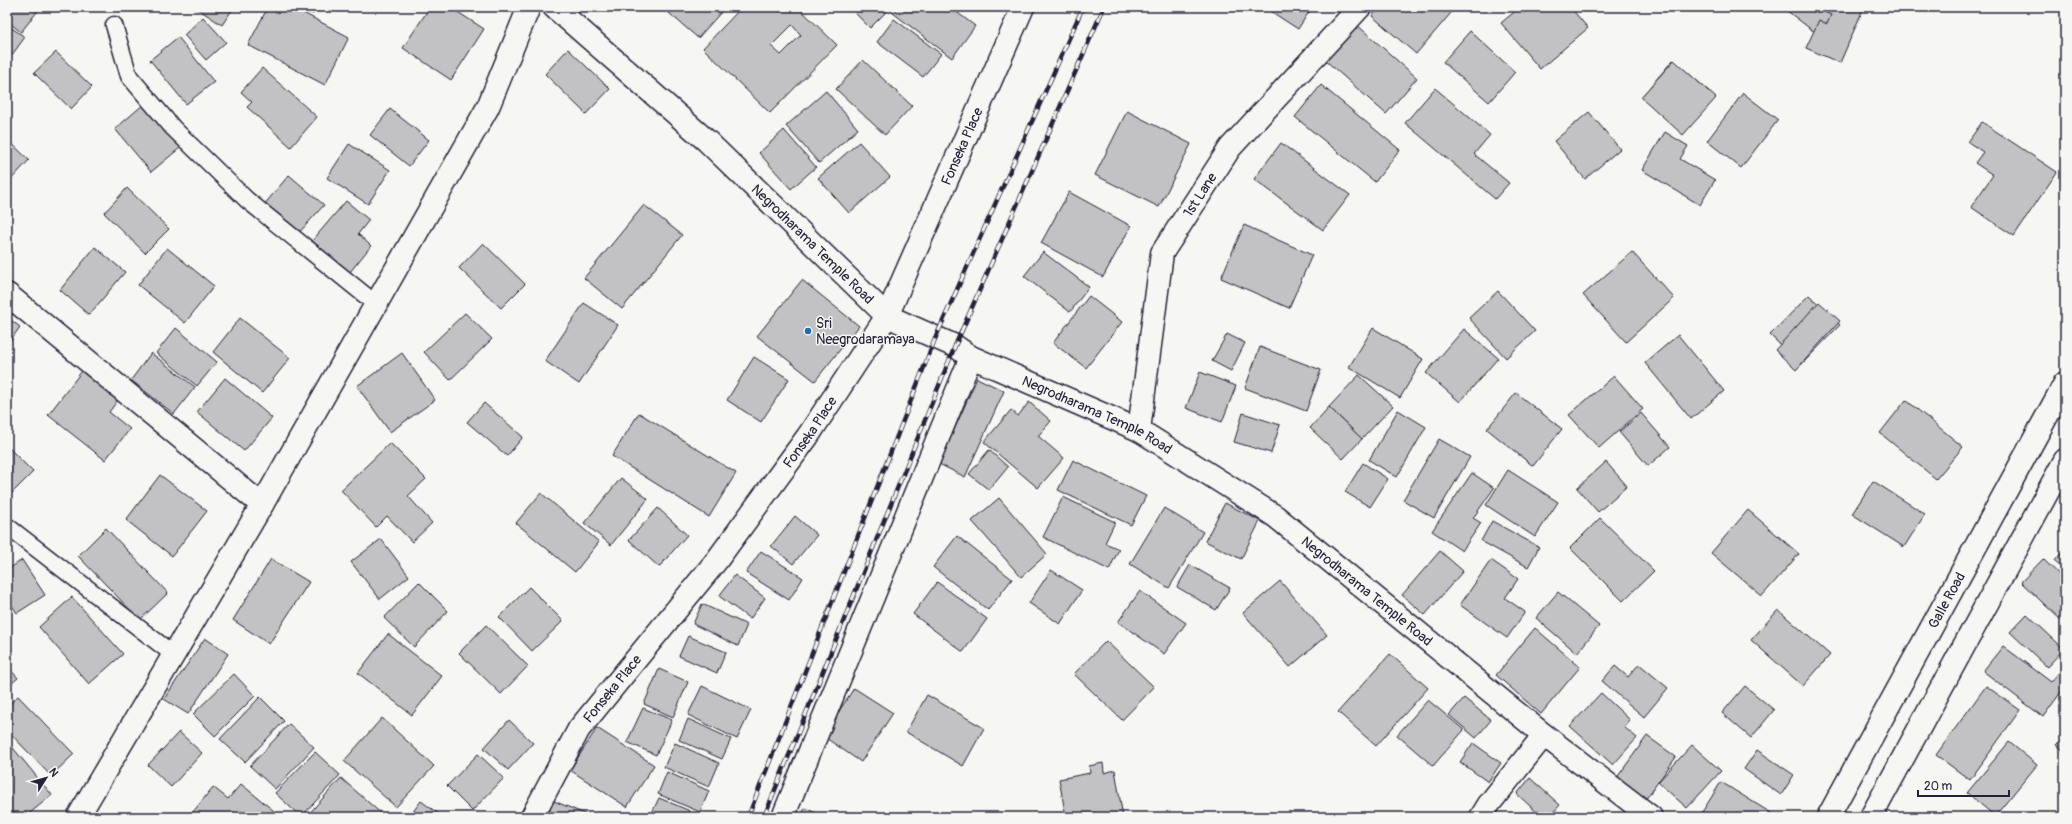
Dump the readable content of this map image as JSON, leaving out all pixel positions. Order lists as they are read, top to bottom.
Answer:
{
  "streets": {
    "main road": [
      "Fonseka Place",
      "1st Lane",
      "Negrodharama Temple Road",
      "Galle Road"
    ]
  },
  "crossings": [
    ["Fonseka Place", "Negrodharama Temple Road"],
    ["1st Lane", "Negrodharama Temple Road"]
  ],
  "places": ["Sri Neegrodaramaya"],
  "scale_bar": "20 m",
  "north": "top right"
}
